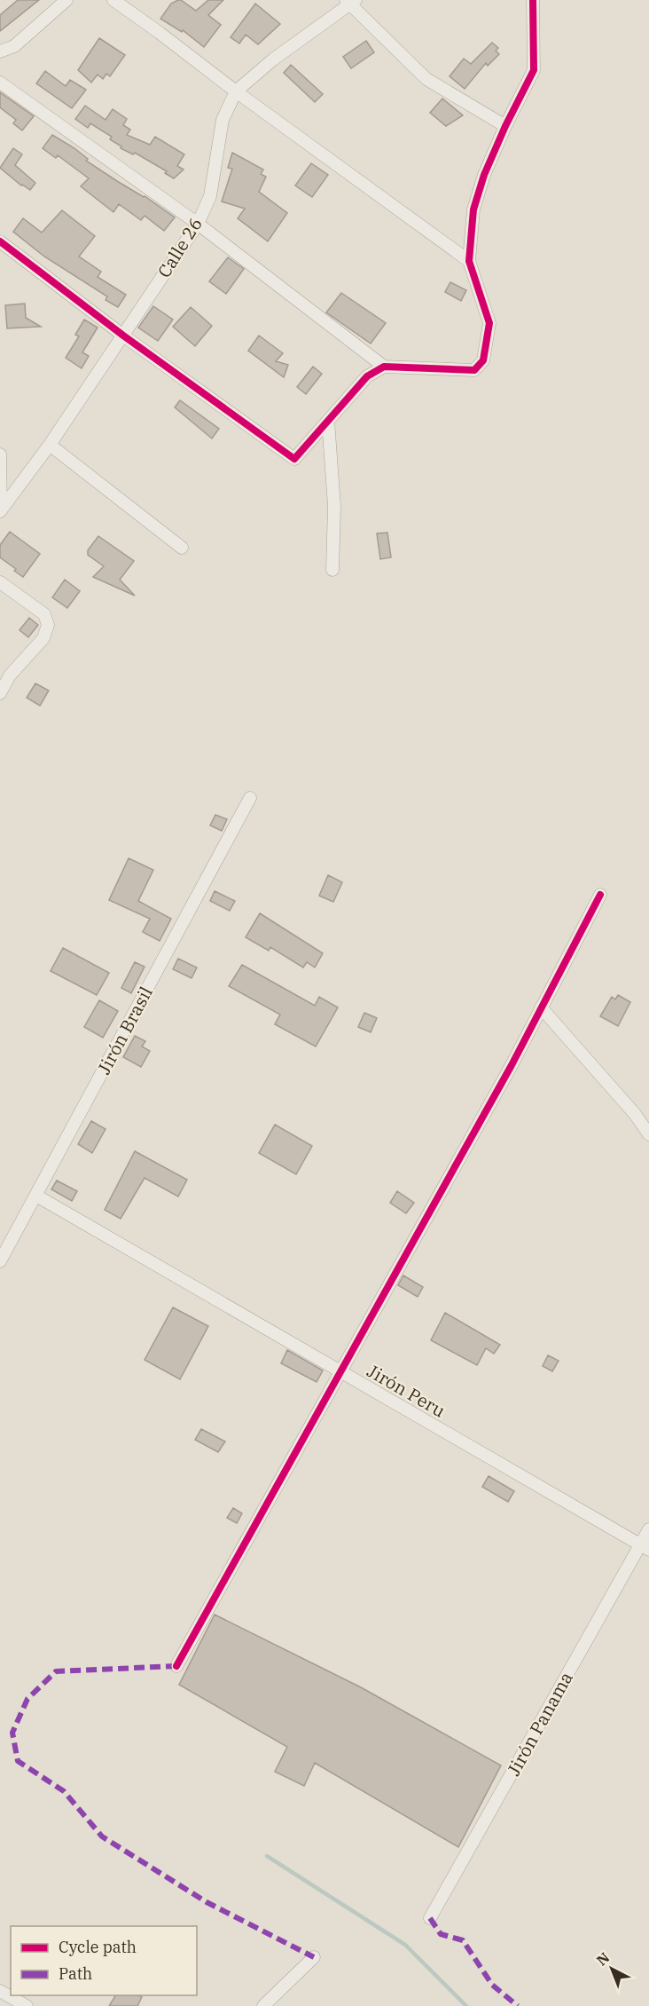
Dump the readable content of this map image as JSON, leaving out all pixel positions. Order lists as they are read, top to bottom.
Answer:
{
  "streets": {
    "street": [
      "Calle 26",
      "Jirón Brasil",
      "Jirón Peru",
      "Jirón Panama"
    ]
  },
  "crossings": [
    ["Jirón Brasil", "Jirón Peru"],
    ["Jirón Peru", "Jirón Panama"]
  ],
  "legend": ["Cycle path", "Path"],
  "north": "top left"
}
